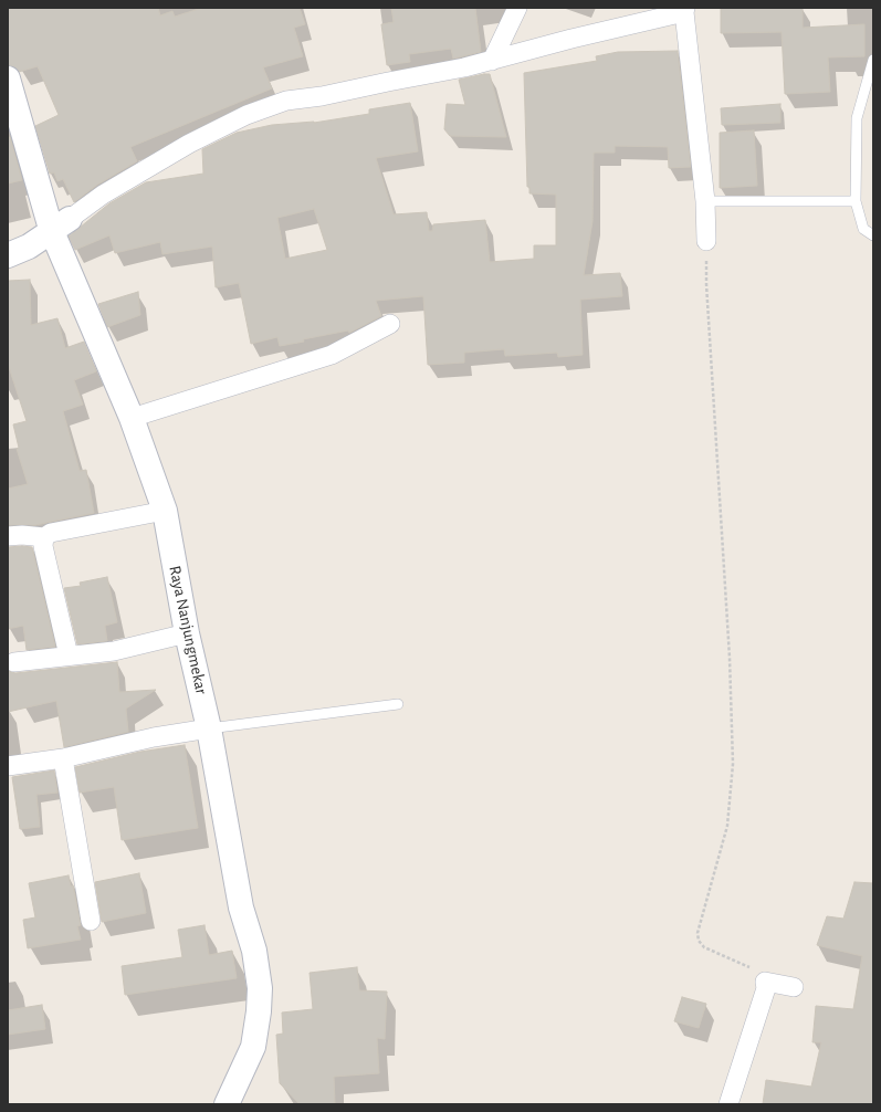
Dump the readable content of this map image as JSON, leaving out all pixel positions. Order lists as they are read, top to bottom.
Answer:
{
  "streets": {
    "main road": ["Raya Nanjungmekar"]
  }
}
